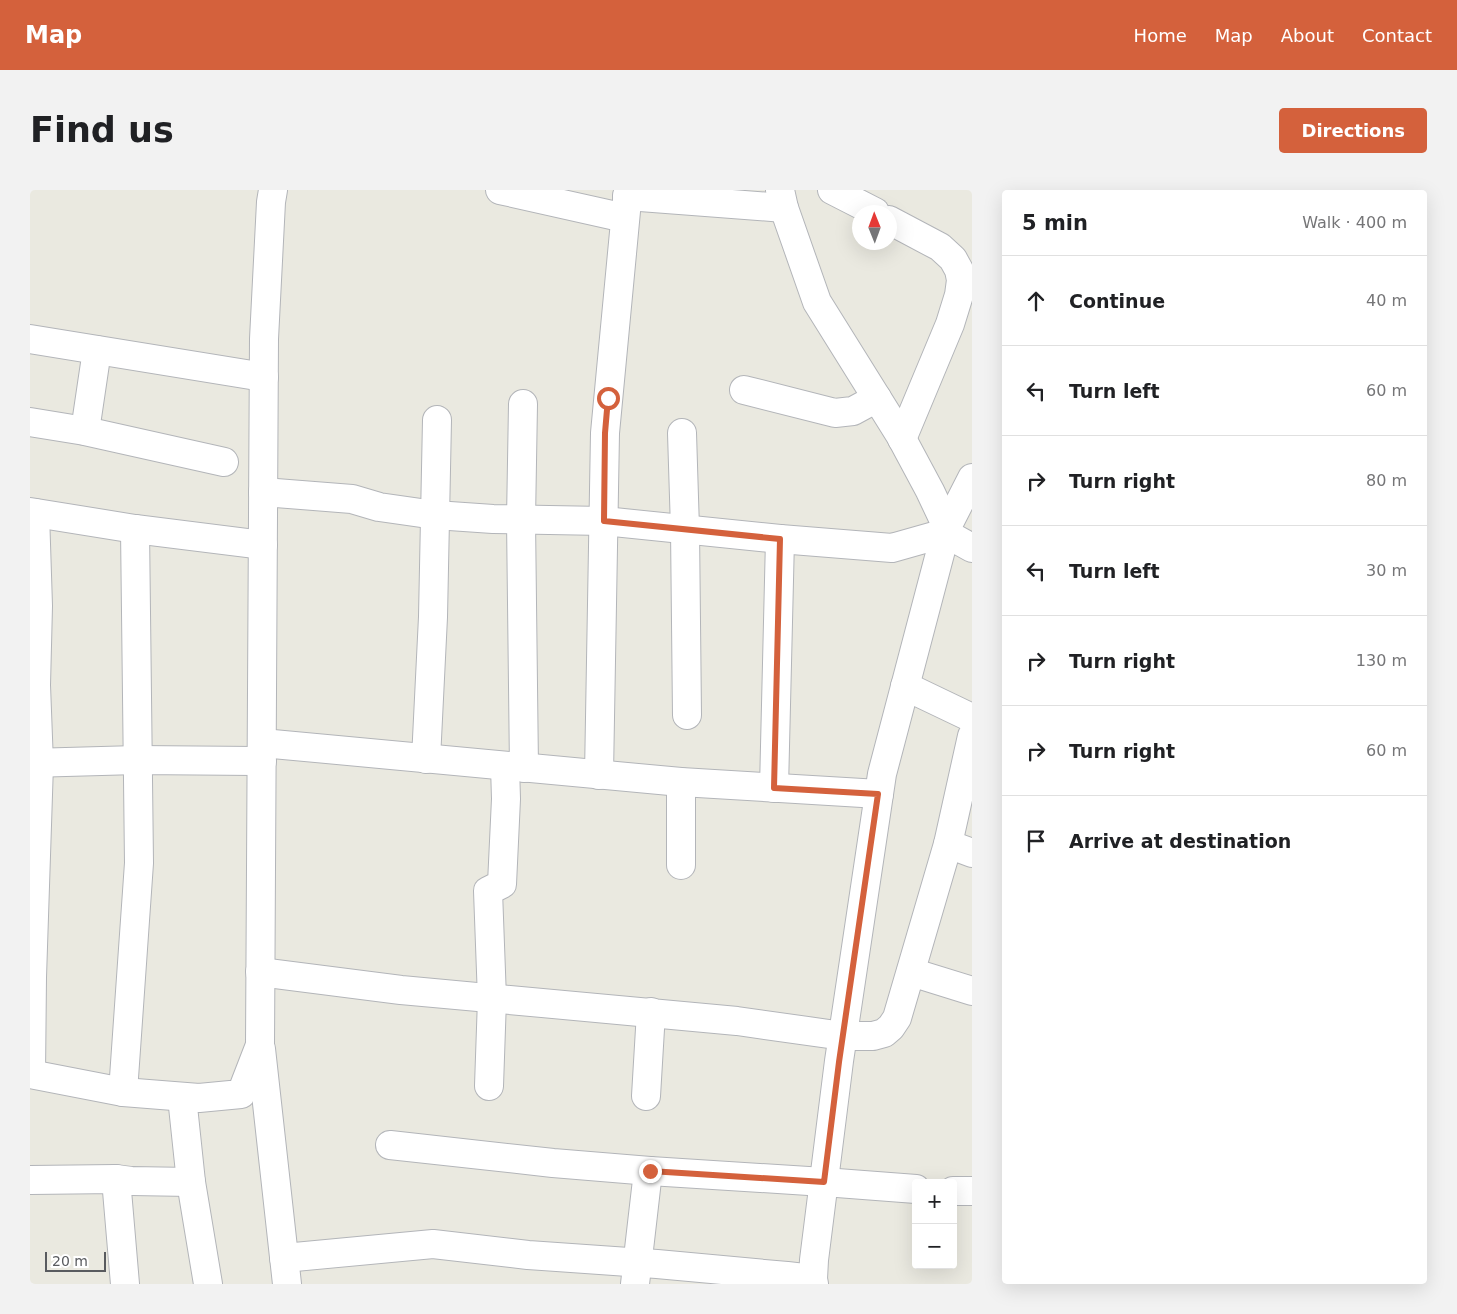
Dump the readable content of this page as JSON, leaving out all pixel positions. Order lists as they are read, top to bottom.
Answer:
{
  "scale_bar": "20 m",
  "north": "top",
  "page": {
    "header": "Map",
    "nav": [
      "Home",
      "Map",
      "About",
      "Contact"
    ],
    "buttons": "Directions",
    "title": "Find us",
    "heading": ["5 min", "Walk · 400 m"],
    "list": [
      ["Continue", "40 m"],
      ["Turn left", "60 m"],
      ["Turn right", "80 m"],
      ["Turn left", "30 m"],
      ["Turn right", "130 m"],
      ["Turn right", "60 m"],
      "Arrive at destination"
    ],
    "map_buttons": ["+", "−"],
    "scale": "20 m"
  }
}
